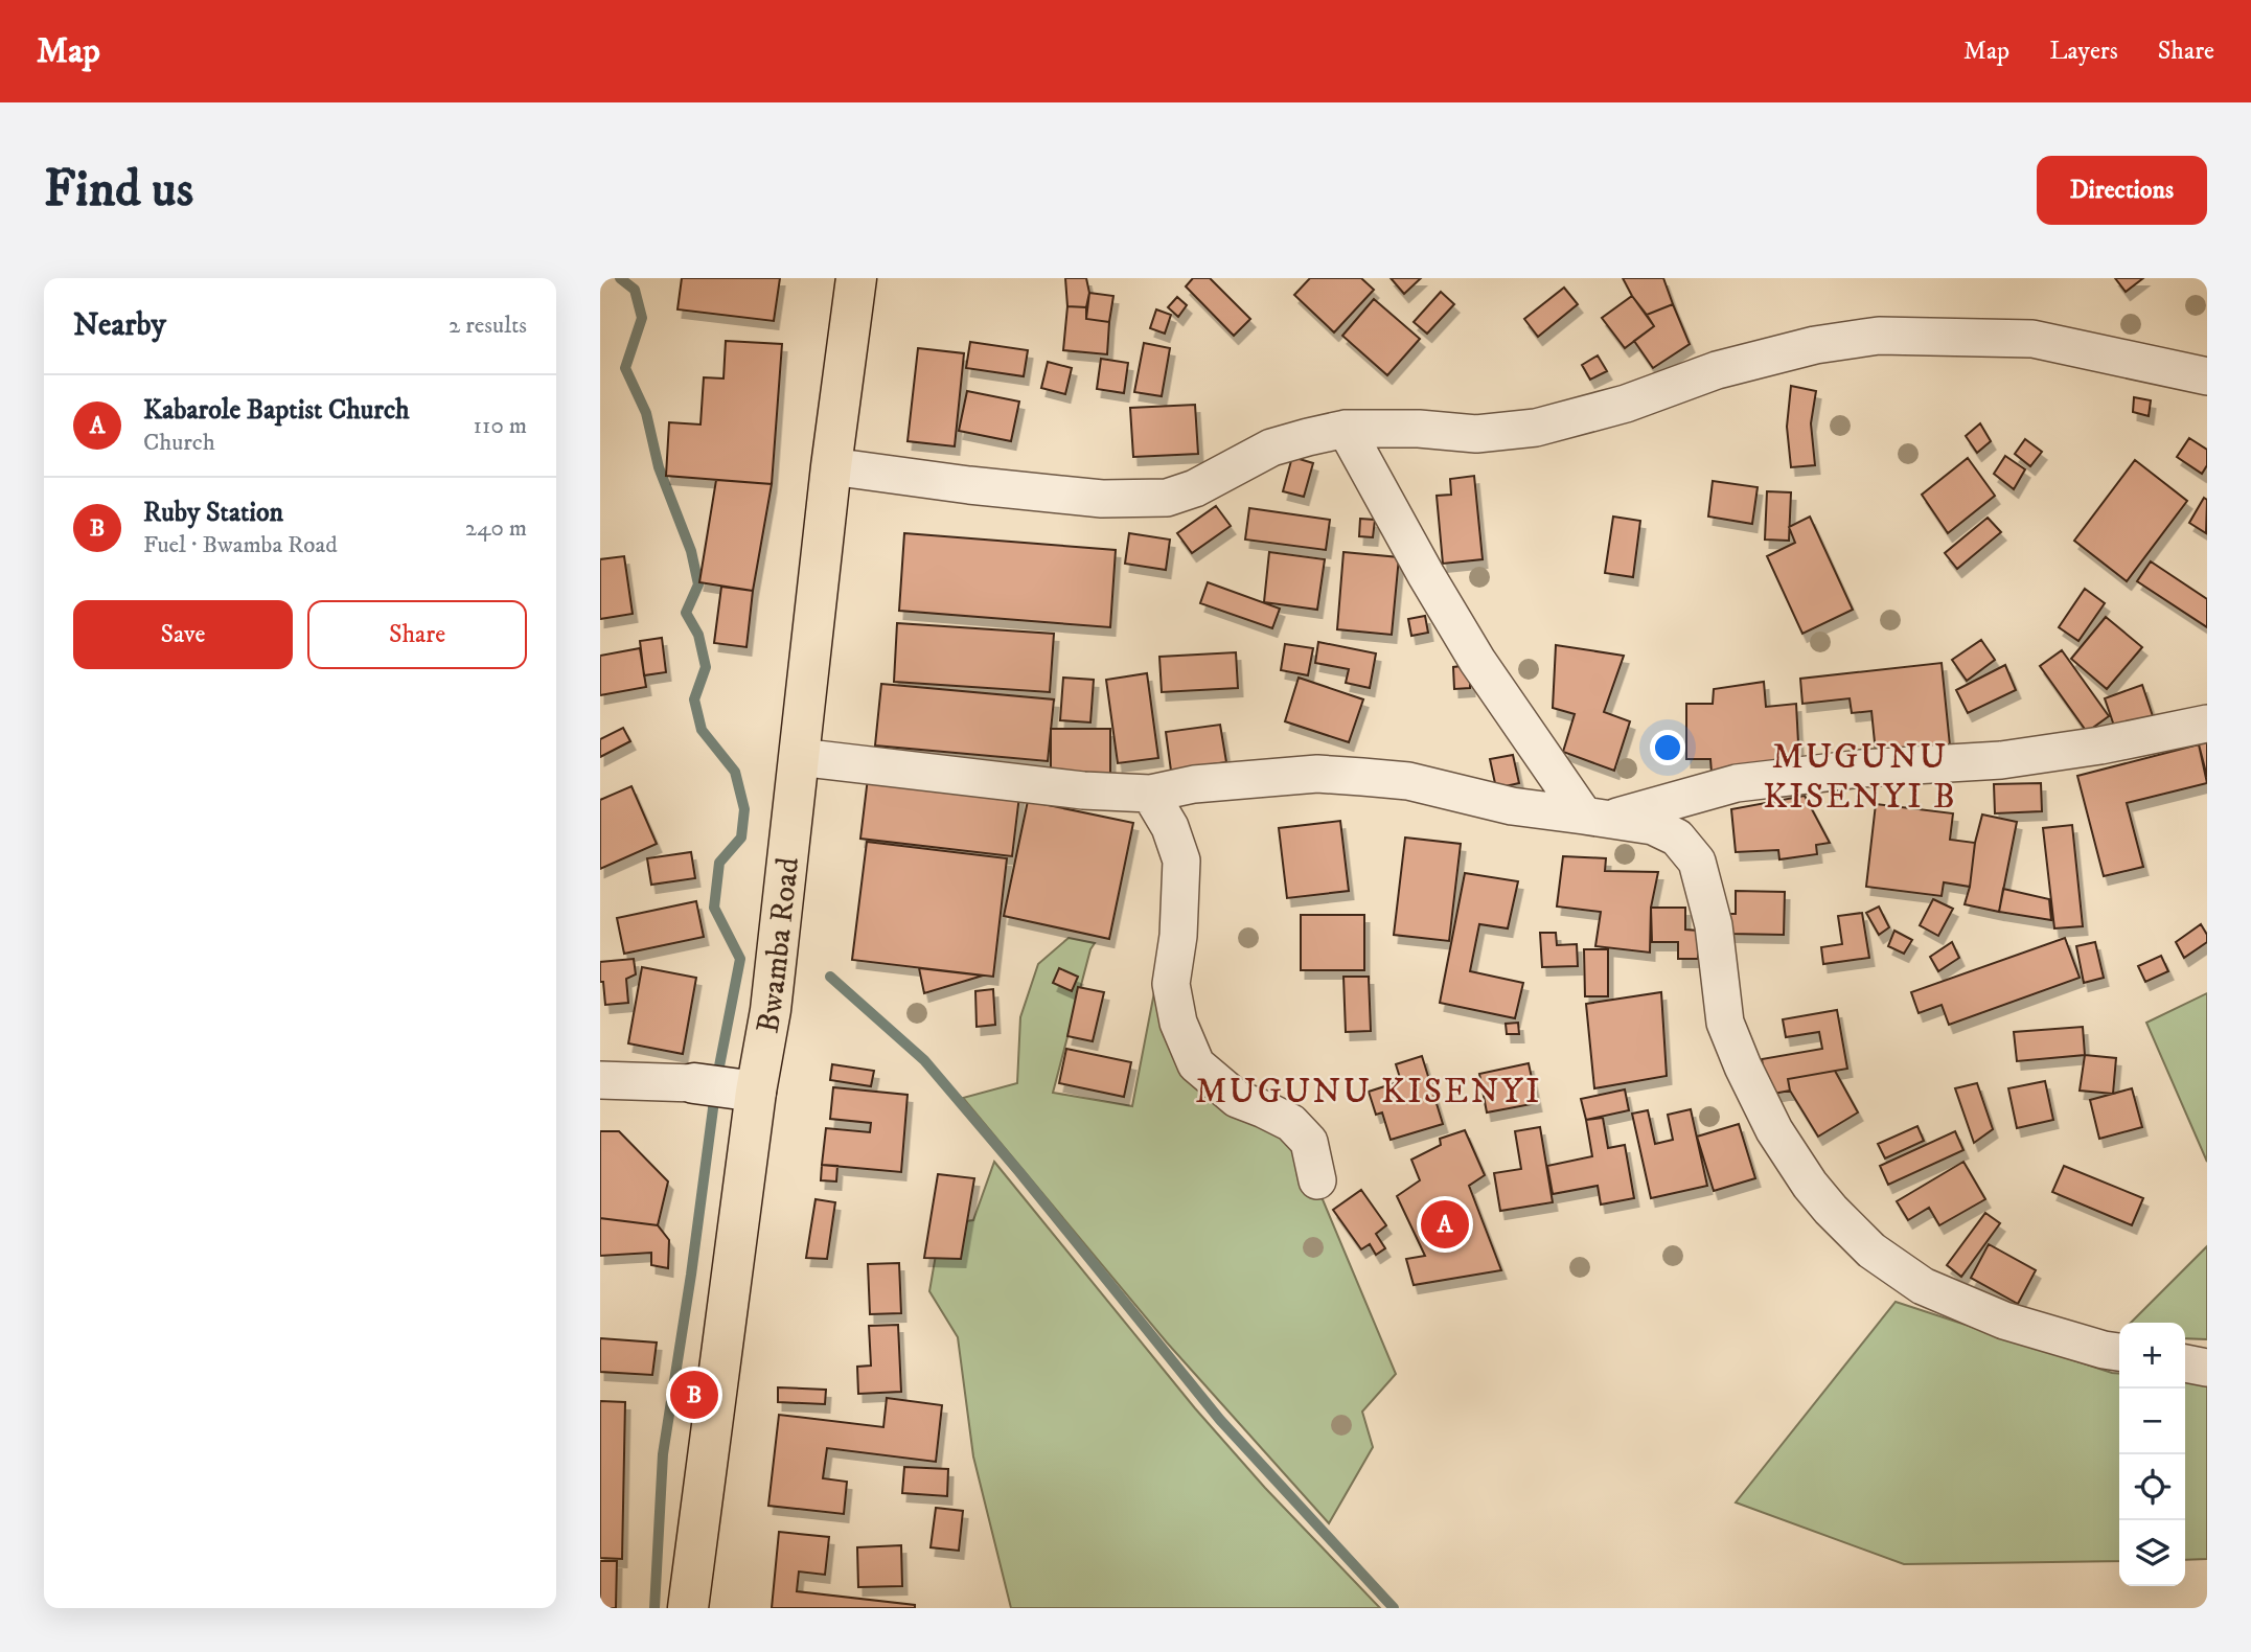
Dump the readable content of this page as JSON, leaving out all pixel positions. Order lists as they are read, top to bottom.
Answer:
{
  "streets": {
    "main road": ["Bwamba Road"]
  },
  "districts": ["MUGUNU KISENYI B", "MUGUNU KISENYI"],
  "page": {
    "header": "Map",
    "nav": ["Map", "Layers", "Share"],
    "buttons": [
      "Directions",
      ["Save", "Share"]
    ],
    "title": "Find us",
    "heading": ["Nearby", "2 results"],
    "list": [
      {
        "mark": "A",
        "name": "Kabarole Baptist Church",
        "note": "Church",
        "value": "110 m"
      },
      {
        "mark": "B",
        "name": "Ruby Station",
        "note": "Fuel · Bwamba Road",
        "value": "240 m"
      }
    ],
    "pins": ["A", "B"],
    "map_buttons": ["+", "−"]
  }
}
